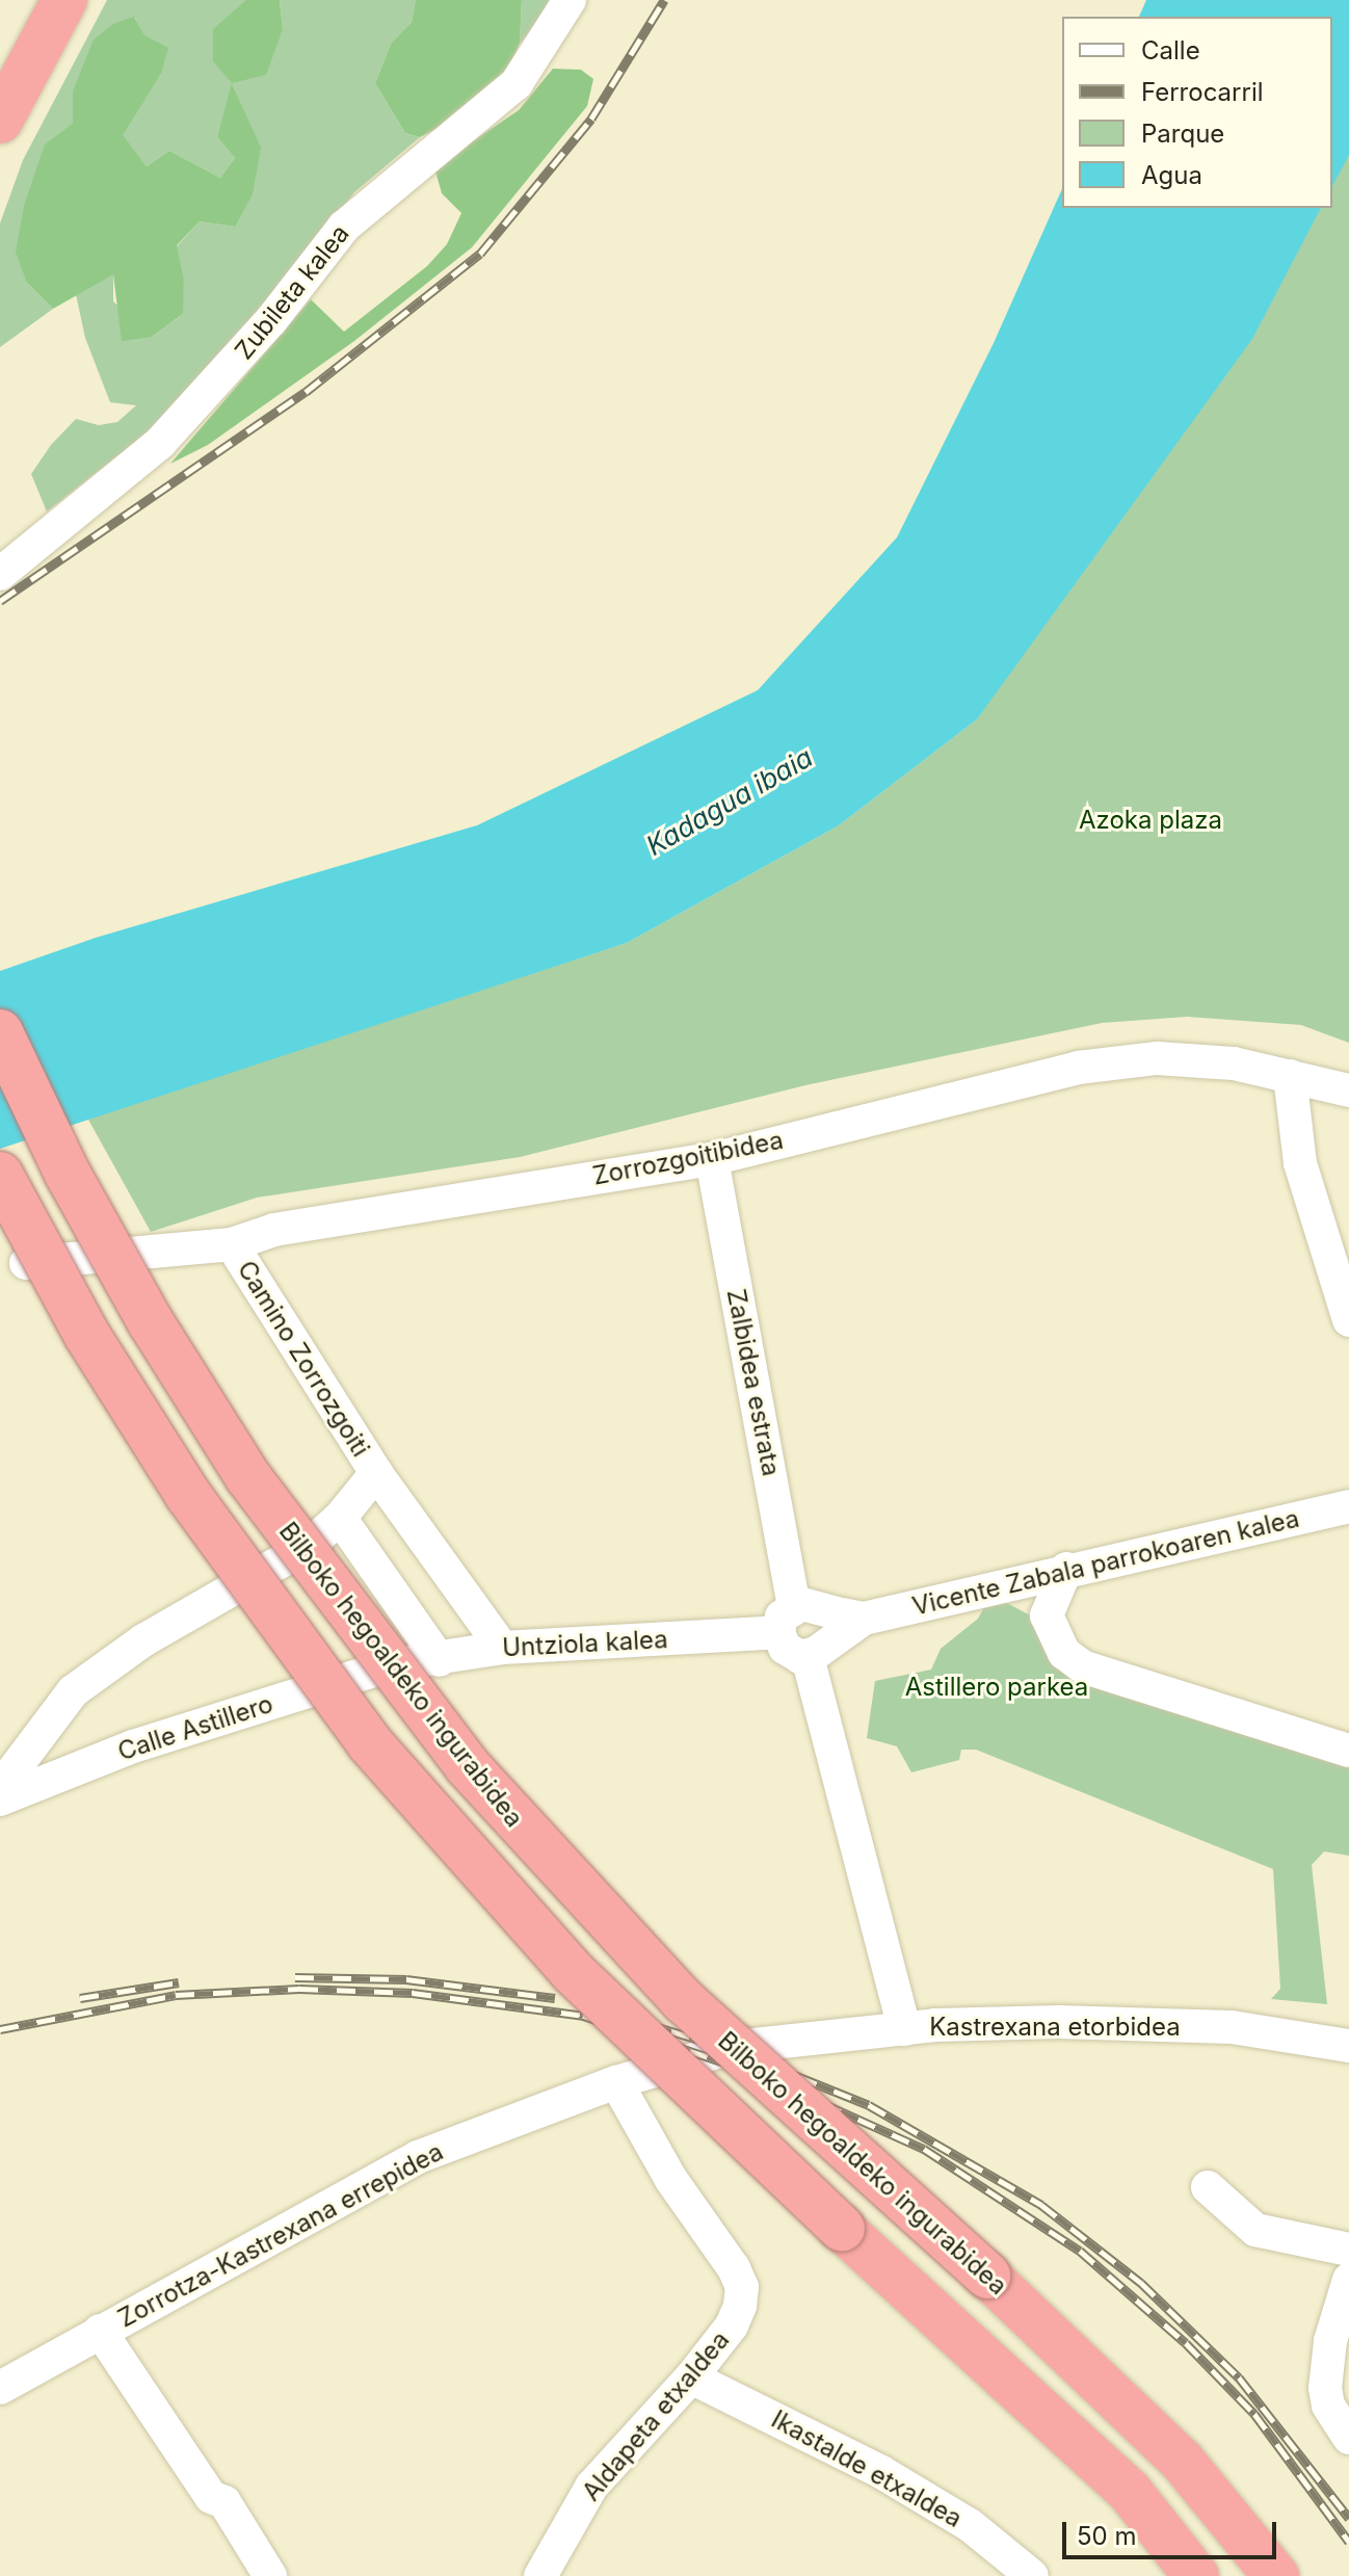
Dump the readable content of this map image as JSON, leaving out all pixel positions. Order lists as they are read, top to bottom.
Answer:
{
  "streets": {
    "highway": ["Bilboko hegoaldeko ingurabidea"],
    "street": [
      "Zubileta kalea",
      "Zorrozgoitibidea",
      "Camino Zorrozgoiti",
      "Zalbidea estrata",
      "Vicente Zabala parrokoaren kalea",
      "Untziola kalea",
      "Calle Astillero",
      "Kastrexana etorbidea",
      "Zorrotza-Kastrexana errepidea",
      "Aldapeta etxaldea",
      "Ikastalde etxaldea"
    ]
  },
  "crossings": [
    ["Zorrozgoitibidea", "Camino Zorrozgoiti"],
    ["Zorrozgoitibidea", "Zalbidea estrata"],
    ["Camino Zorrozgoiti", "Untziola kalea"],
    ["Zalbidea estrata", "Untziola kalea"],
    ["Vicente Zabala parrokoaren kalea", "Untziola kalea"],
    ["Untziola kalea", "Calle Astillero"],
    ["Kastrexana etorbidea", "Zorrotza-Kastrexana errepidea"],
    ["Kastrexana etorbidea", "Aldapeta etxaldea"],
    ["Zorrotza-Kastrexana errepidea", "Aldapeta etxaldea"],
    ["Aldapeta etxaldea", "Ikastalde etxaldea"]
  ],
  "water": ["Kadagua ibaia"],
  "parks": ["Azoka plaza", "Astillero parkea"],
  "legend": [
    "Calle",
    "Ferrocarril",
    "Parque",
    "Agua"
  ],
  "scale_bar": "50 m"
}
